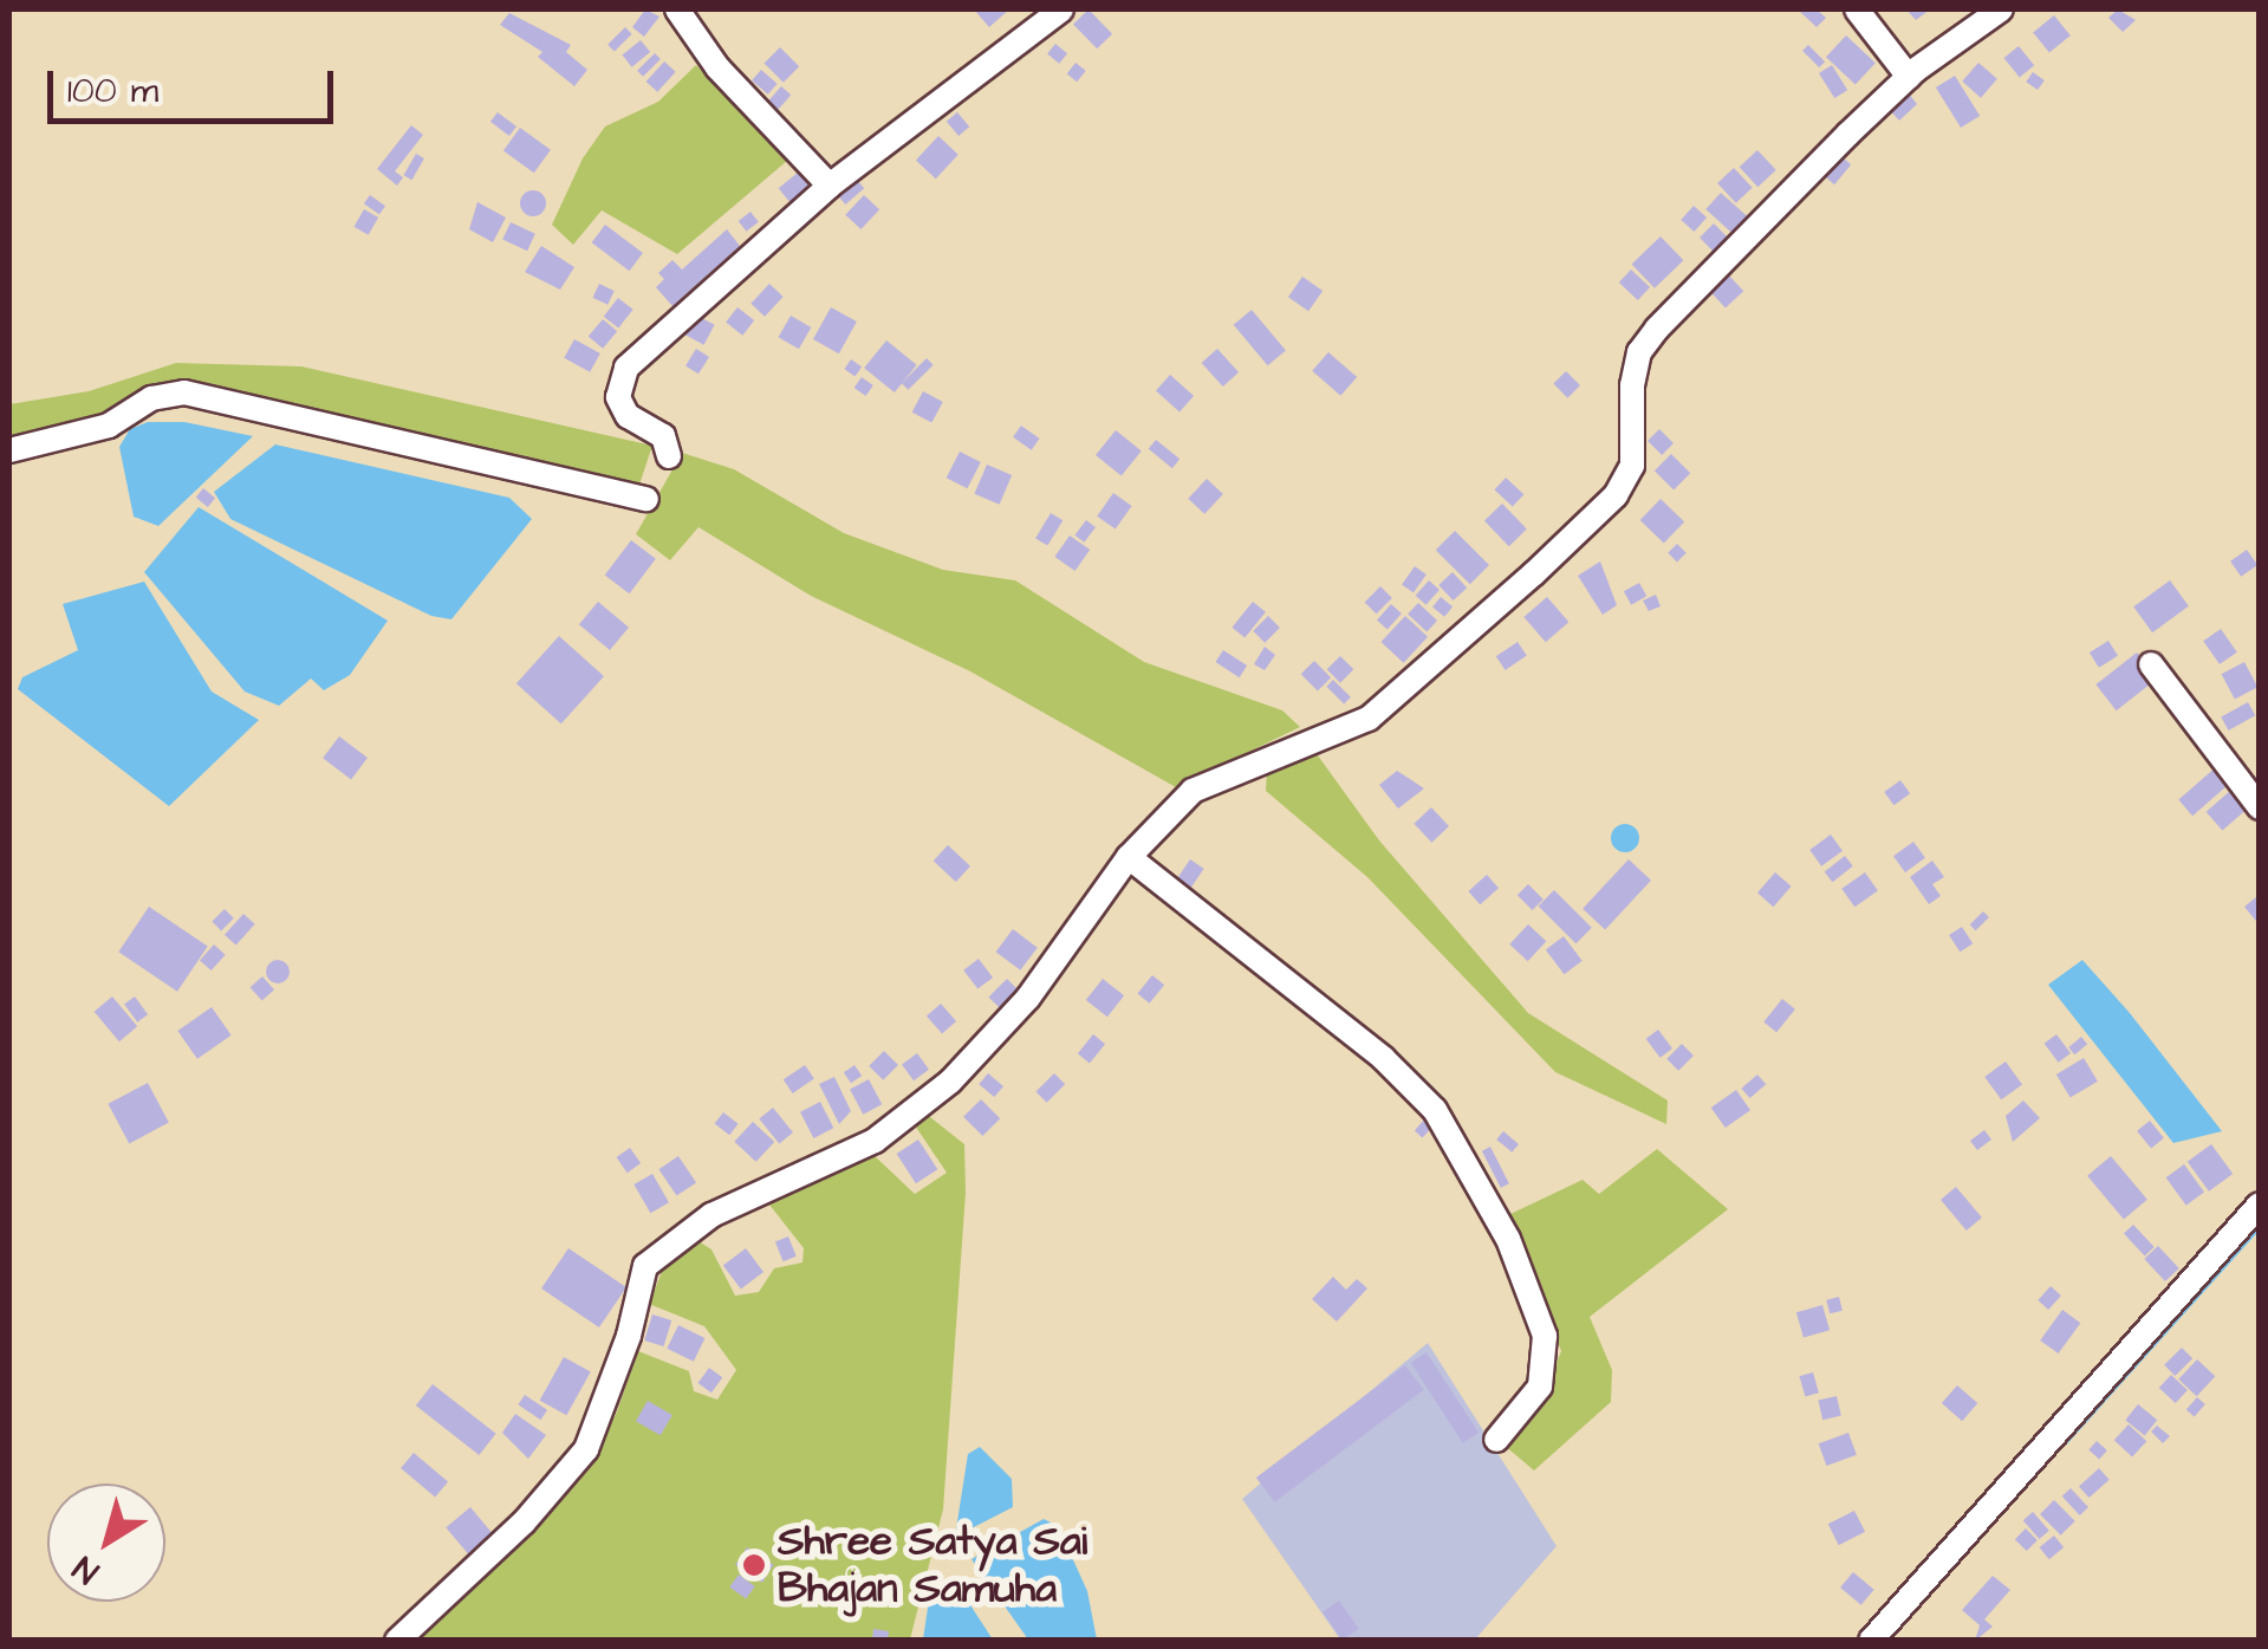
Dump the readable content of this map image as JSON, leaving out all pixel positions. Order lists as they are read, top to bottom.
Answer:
{
  "places": ["Shree Satya Sai Bhajan Samuha"],
  "scale_bar": "100 m",
  "north": "bottom left"
}
